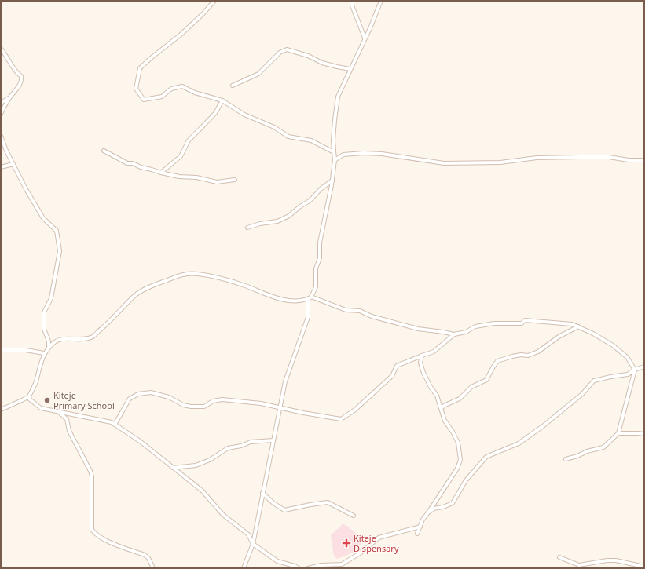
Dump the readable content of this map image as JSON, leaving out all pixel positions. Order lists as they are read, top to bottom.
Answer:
{
  "places": {
    "other": ["Kiteje Primary School"],
    "health": ["Kiteje Dispensary"]
  }
}
